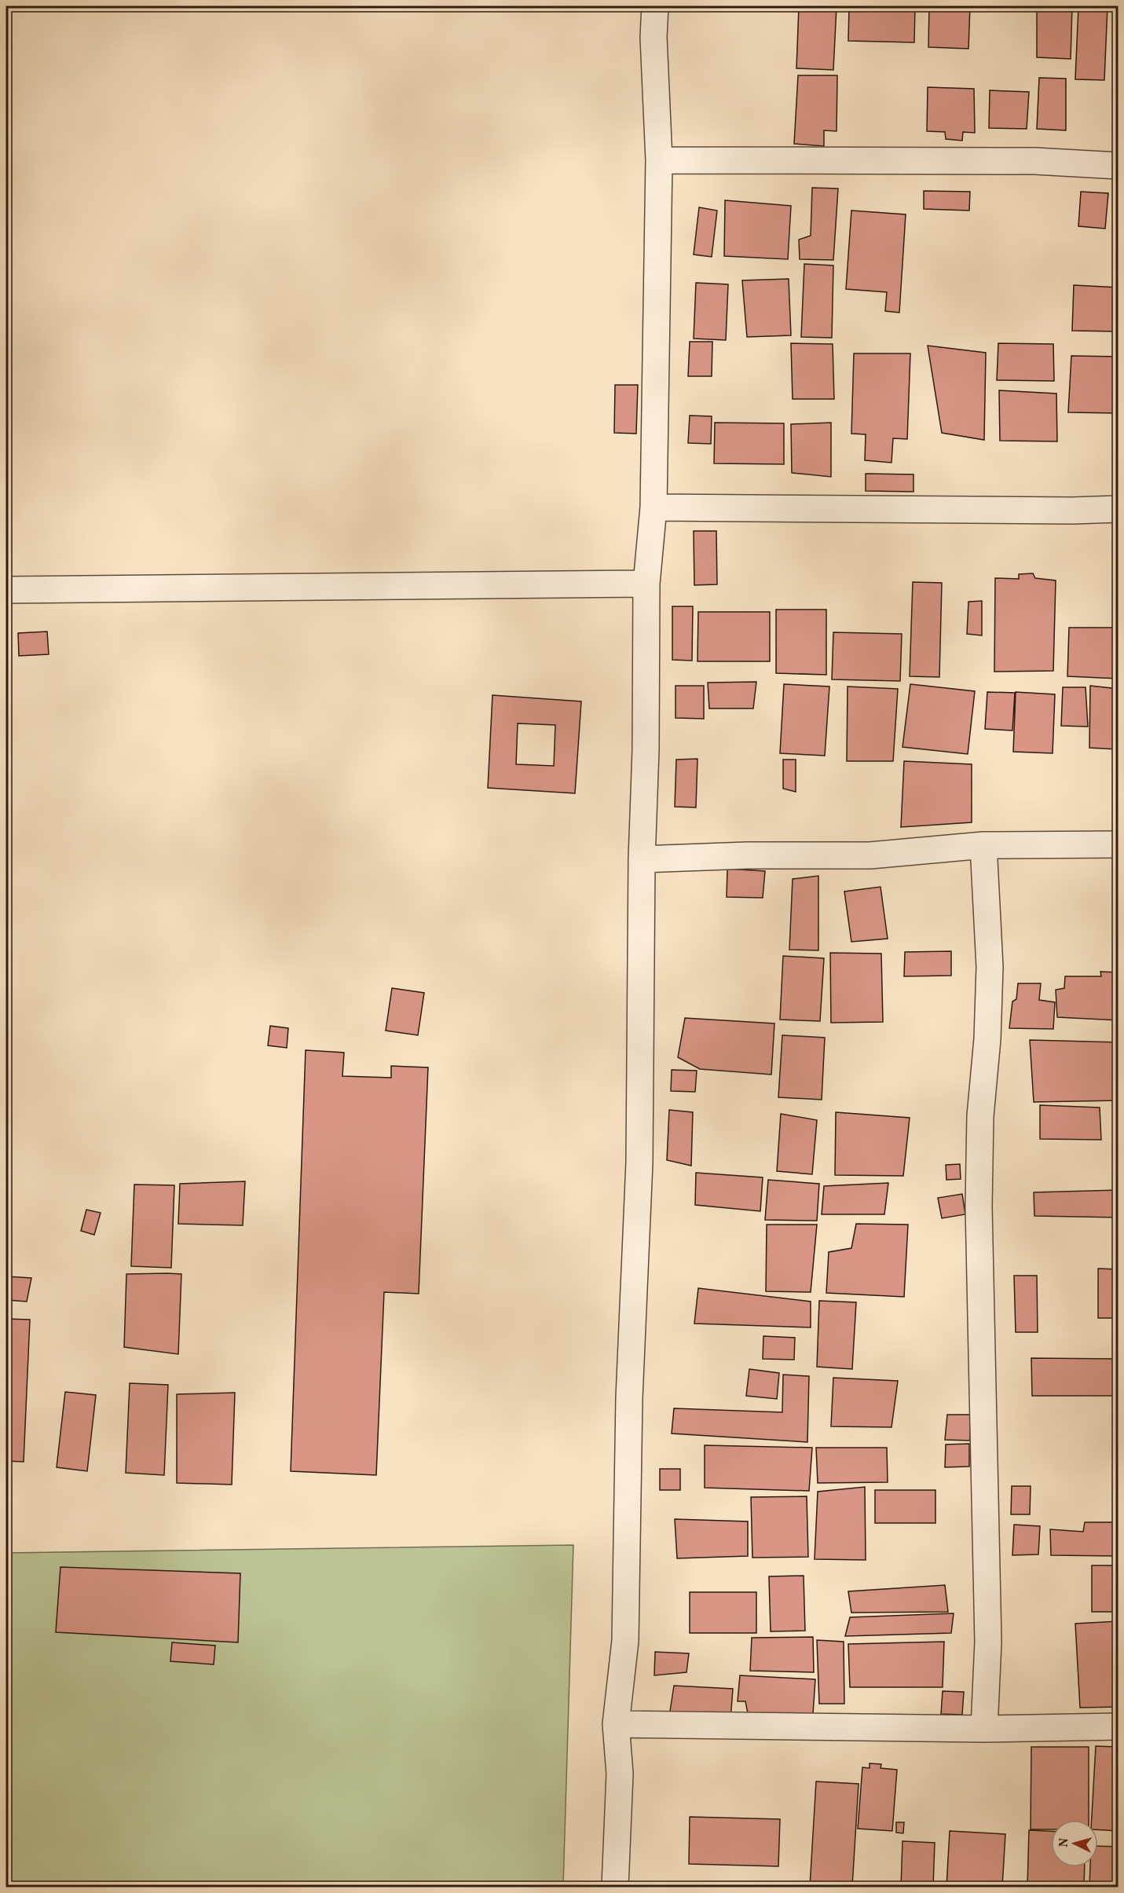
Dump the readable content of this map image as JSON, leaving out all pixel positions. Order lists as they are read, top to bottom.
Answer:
{
  "north": "left"
}
